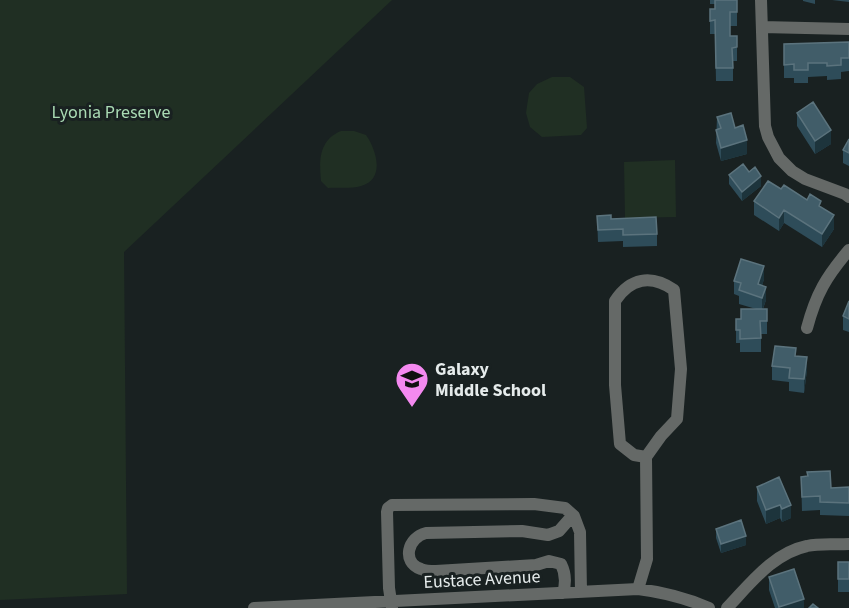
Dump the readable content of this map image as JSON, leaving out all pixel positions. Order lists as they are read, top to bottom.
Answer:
{
  "streets": {
    "street": ["Eustace Avenue"]
  },
  "parks": ["Lyonia Preserve"],
  "places": {
    "school or university": ["Galaxy Middle School"]
  }
}
